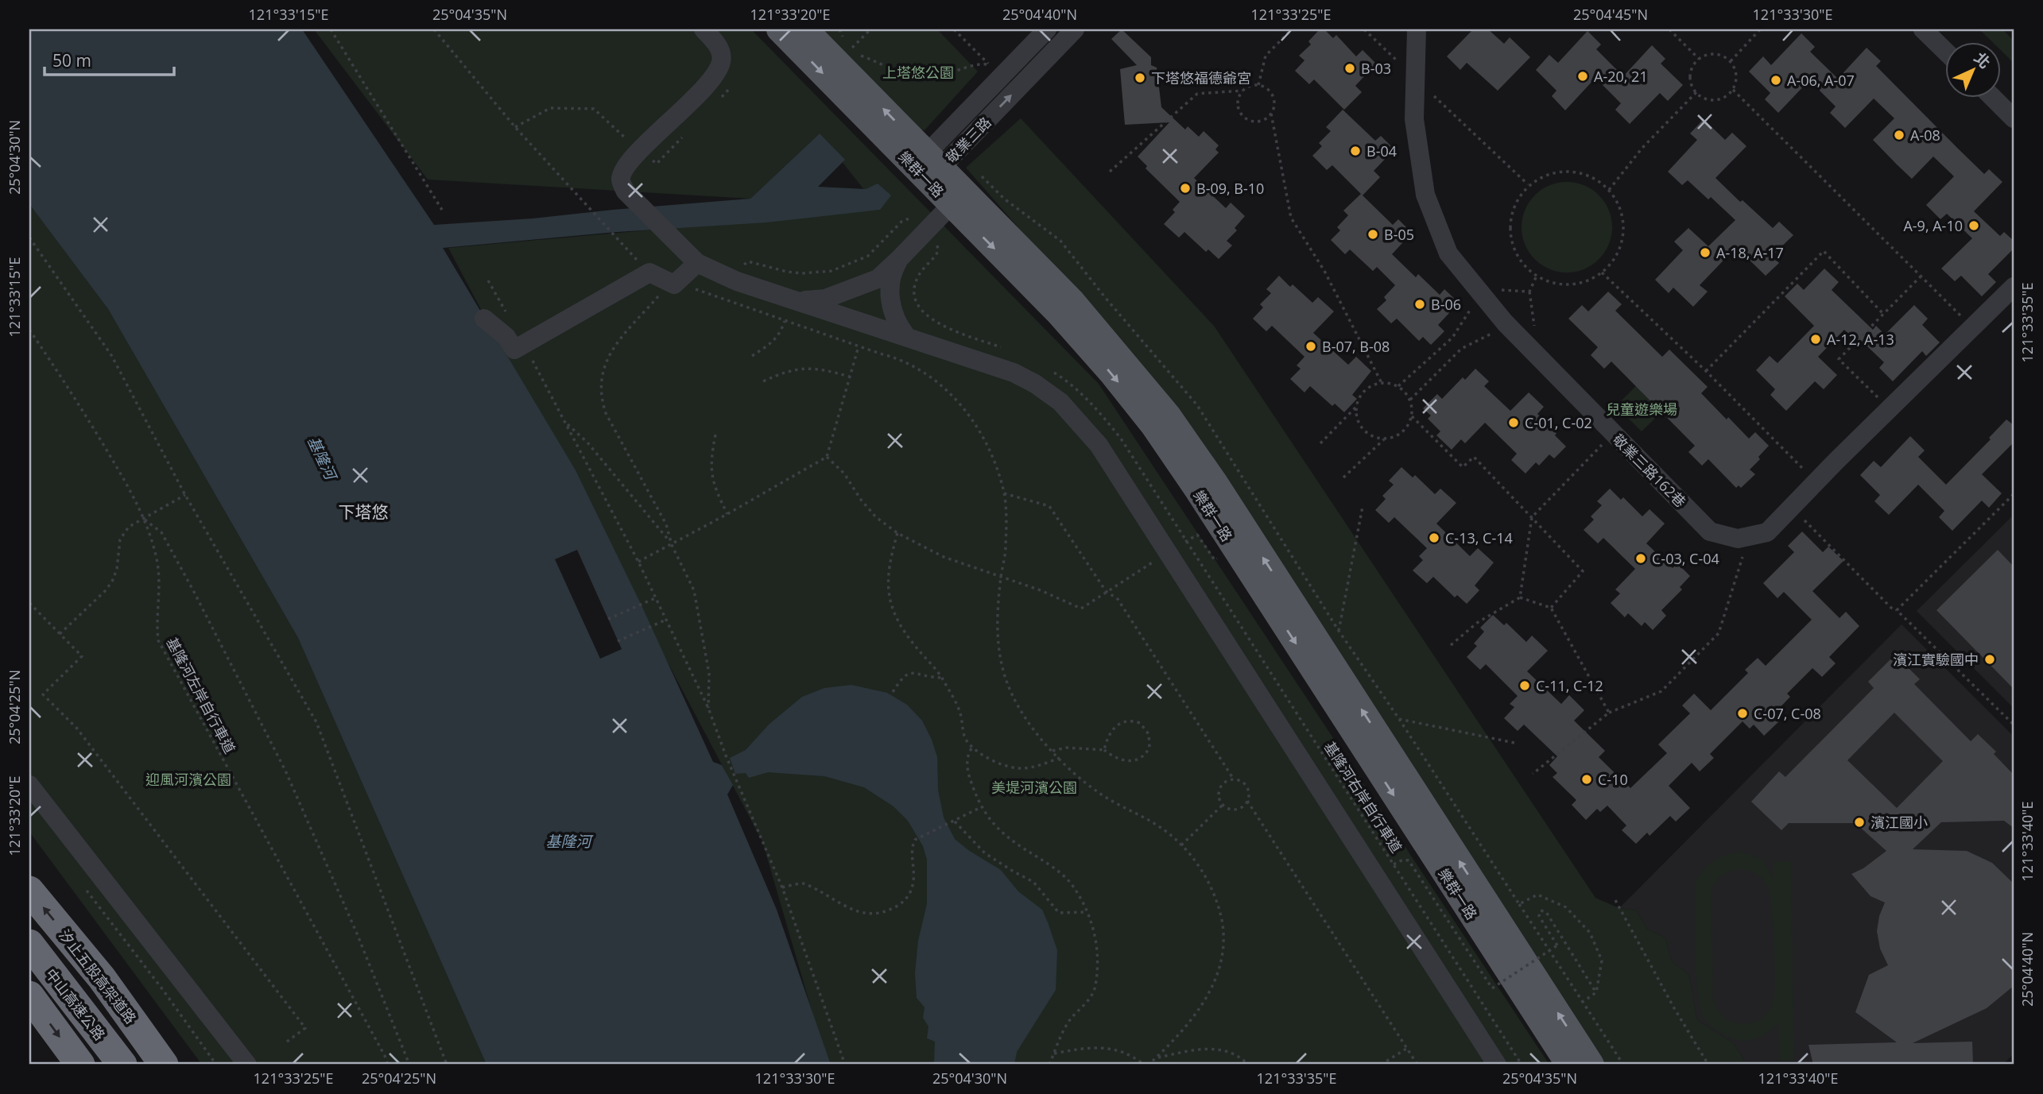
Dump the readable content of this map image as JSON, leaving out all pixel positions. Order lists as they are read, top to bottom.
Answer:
{
  "streets": {
    "highway": ["汐止五股高架道路", "中山高速公路"],
    "main road": ["樂群一路"],
    "street": ["敬業三路", "敬業三路162巷"],
    "path": ["基隆河左岸自行車道", "基隆河右岸自行車道"]
  },
  "crossings": [
    ["敬業三路", "樂群一路"]
  ],
  "districts": ["下塔悠"],
  "water": ["基隆河"],
  "parks": [
    "上塔悠公園",
    "兒童遊樂場",
    "迎風河濱公園",
    "美堤河濱公園"
  ],
  "places": [
    "B-03",
    "A-20, 21",
    "下塔悠福德爺宮",
    "A-06, A-07",
    "A-08",
    "B-04",
    "B-09, B-10",
    "A-9, A-10",
    "B-05",
    "A-18, A-17",
    "B-06",
    "A-12, A-13",
    "B-07, B-08",
    "C-01, C-02",
    "C-13, C-14",
    "C-03, C-04",
    "濱江實驗國中",
    "C-11, C-12",
    "C-07, C-08",
    "C-10",
    "濱江國小"
  ],
  "scale_bar": "50 m",
  "north": "top right",
  "coordinates": [
    "121°33'15\"E",
    "25°04'35\"N",
    "121°33'20\"E",
    "25°04'40\"N",
    "121°33'25\"E",
    "25°04'45\"N",
    "121°33'30\"E",
    "25°04'30\"N",
    "121°33'35\"E",
    "25°04'25\"N",
    "121°33'40\"E"
  ]
}
